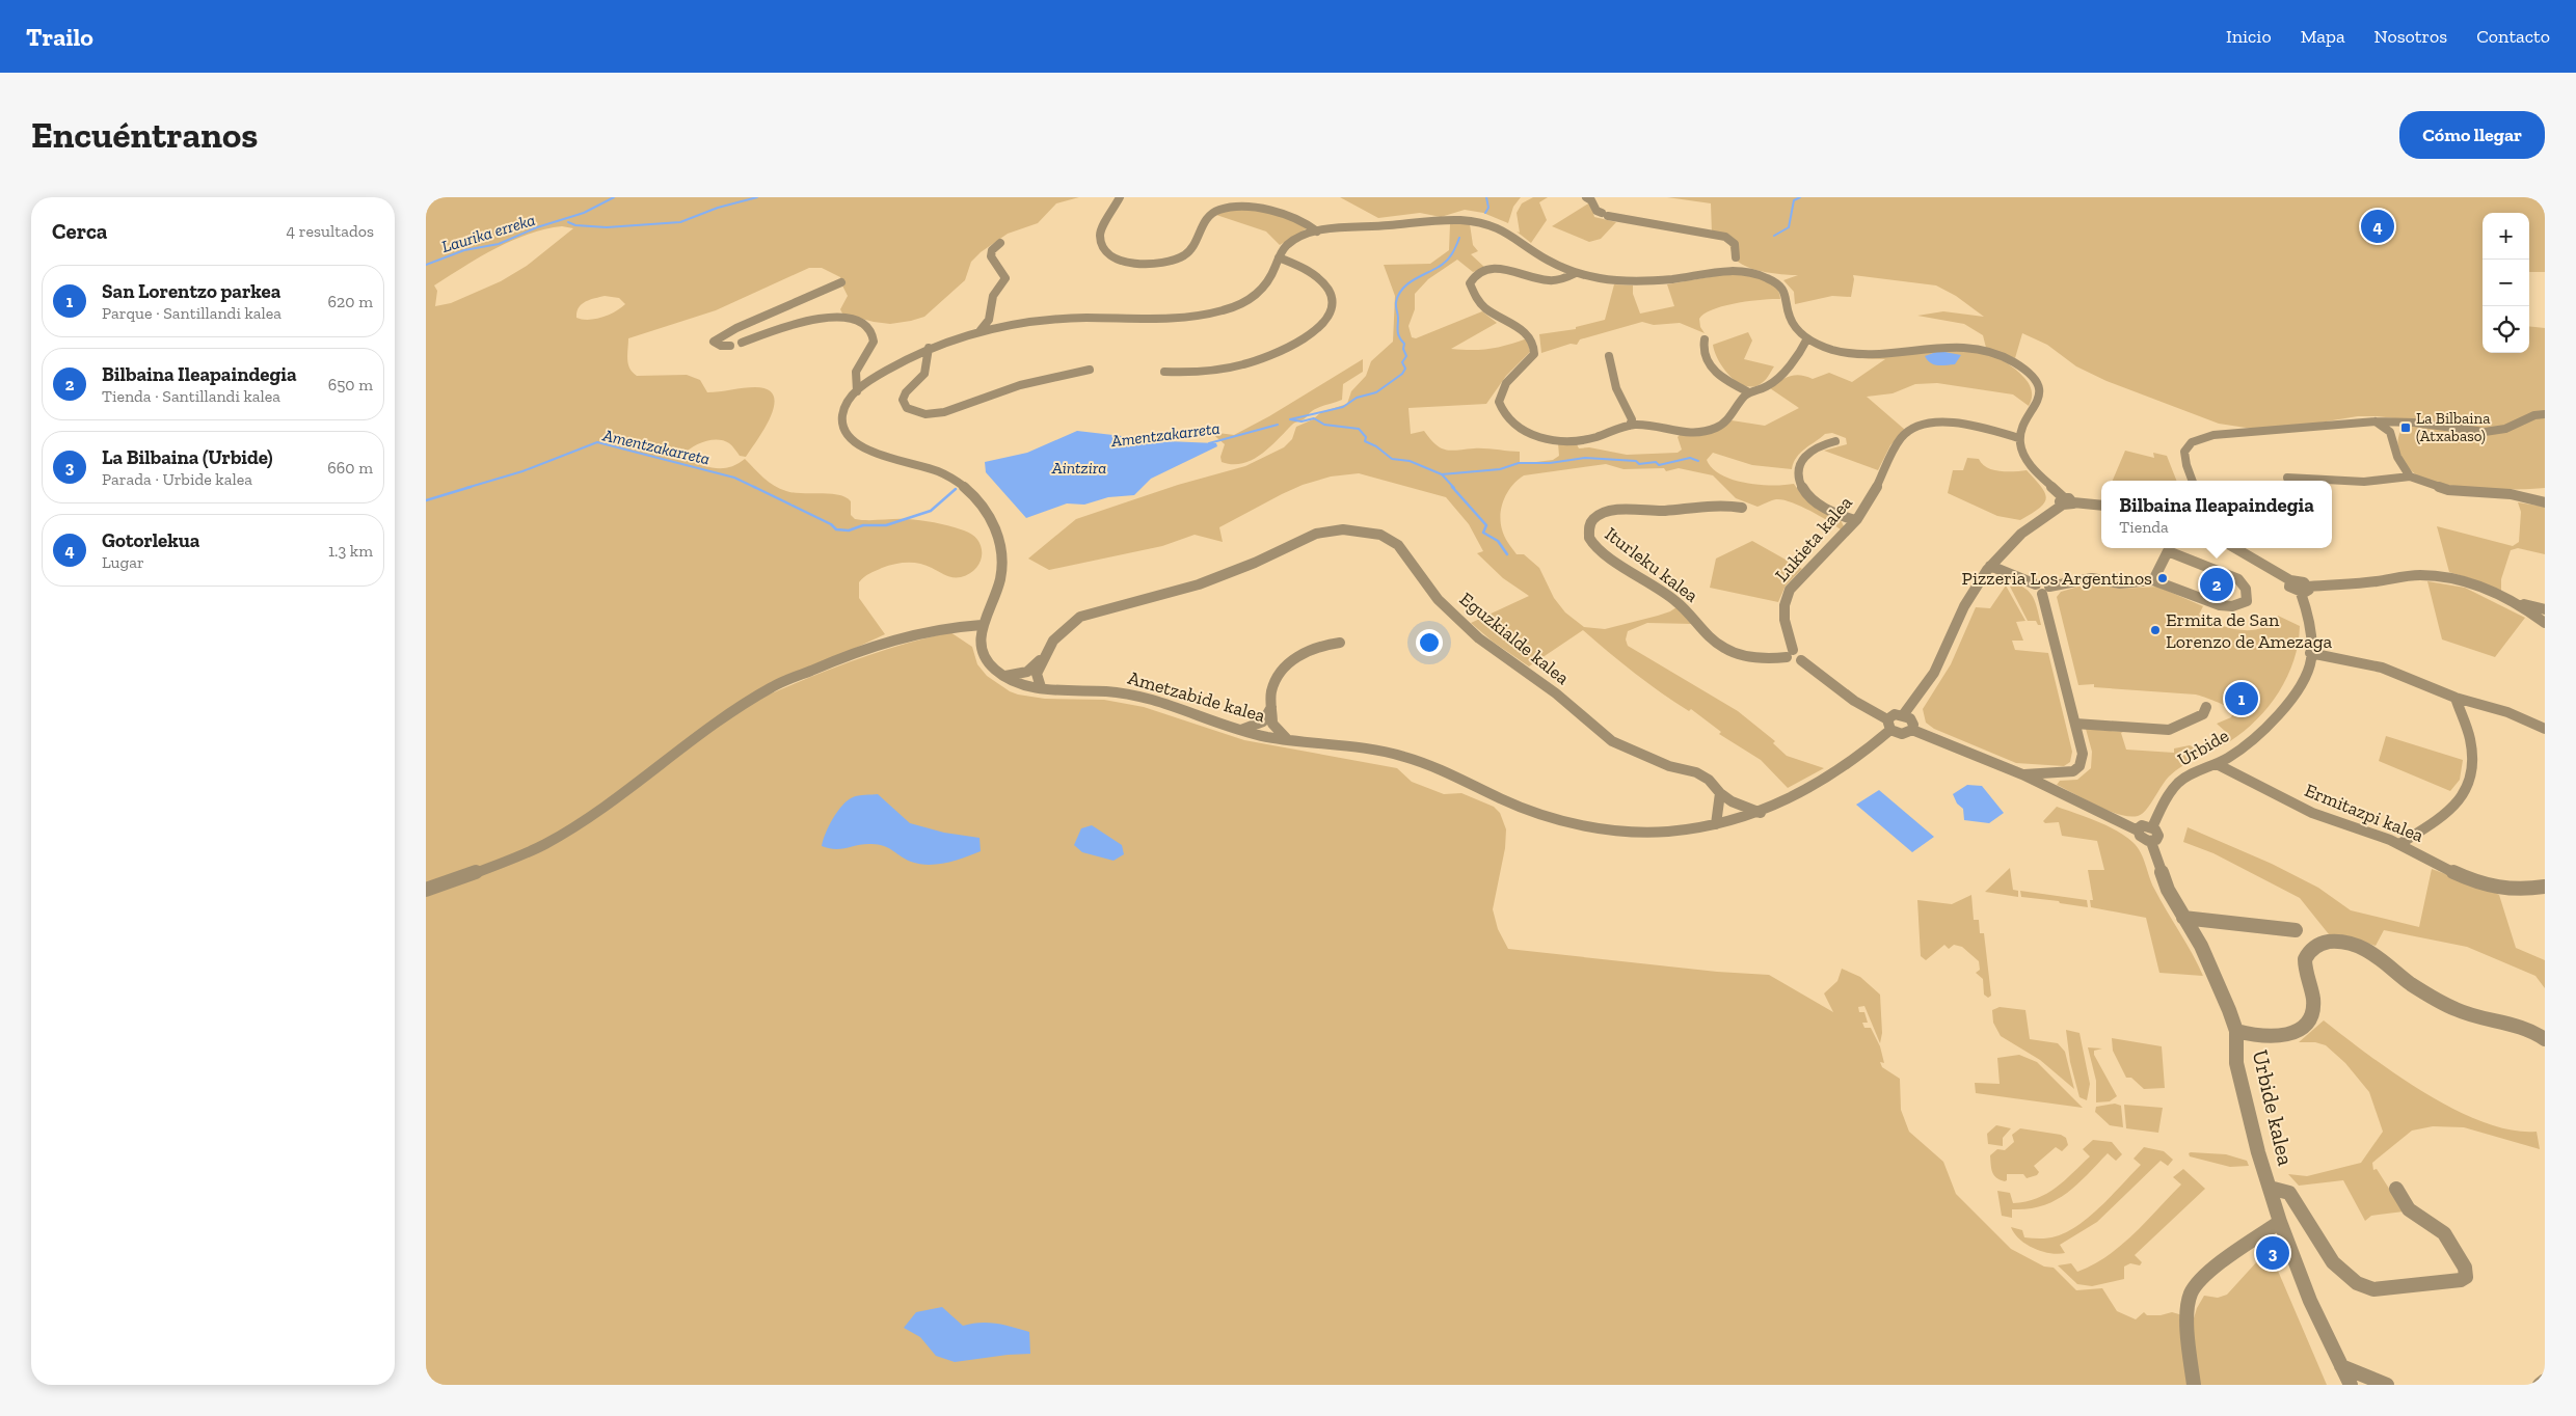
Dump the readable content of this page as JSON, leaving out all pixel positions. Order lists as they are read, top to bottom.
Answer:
{
  "streets": {
    "street": [
      "Lukieta kalea",
      "Iturleku kalea",
      "Eguzkialde kalea",
      "Ametzabide kalea",
      "Urbide",
      "Ermitazpi kalea",
      "Urbide kalea"
    ]
  },
  "crossings": [
    ["Lukieta kalea", "Iturleku kalea"],
    ["Eguzkialde kalea", "Ametzabide kalea"],
    ["Urbide", "Ermitazpi kalea"],
    ["Urbide", "Urbide kalea"]
  ],
  "water": ["Laurika erreka", "Amentzakarreta", "Aintzira"],
  "places": {
    "transit": ["La Bilbaina (Atxabaso)"],
    "other": ["Pizzeria Los Argentinos", "Ermita de San Lorenzo de Amezaga"]
  },
  "page": {
    "header": "Trailo",
    "nav": [
      "Inicio",
      "Mapa",
      "Nosotros",
      "Contacto"
    ],
    "buttons": "Cómo llegar",
    "title": "Encuéntranos",
    "heading": ["Cerca", "4 resultados"],
    "pins": [
      "4",
      "2",
      "1",
      "3"
    ],
    "map_buttons": ["+", "−"],
    "list": [
      {
        "mark": "1",
        "name": "San Lorentzo parkea",
        "note": "Parque · Santillandi kalea",
        "value": "620 m"
      },
      {
        "mark": "2",
        "name": "Bilbaina Ileapaindegia",
        "note": "Tienda · Santillandi kalea",
        "value": "650 m"
      },
      {
        "mark": "3",
        "name": "La Bilbaina (Urbide)",
        "note": "Parada · Urbide kalea",
        "value": "660 m"
      },
      {
        "mark": "4",
        "name": "Gotorlekua",
        "note": "Lugar",
        "value": "1.3 km"
      }
    ],
    "popup": ["Bilbaina Ileapaindegia", "Tienda"]
  }
}
